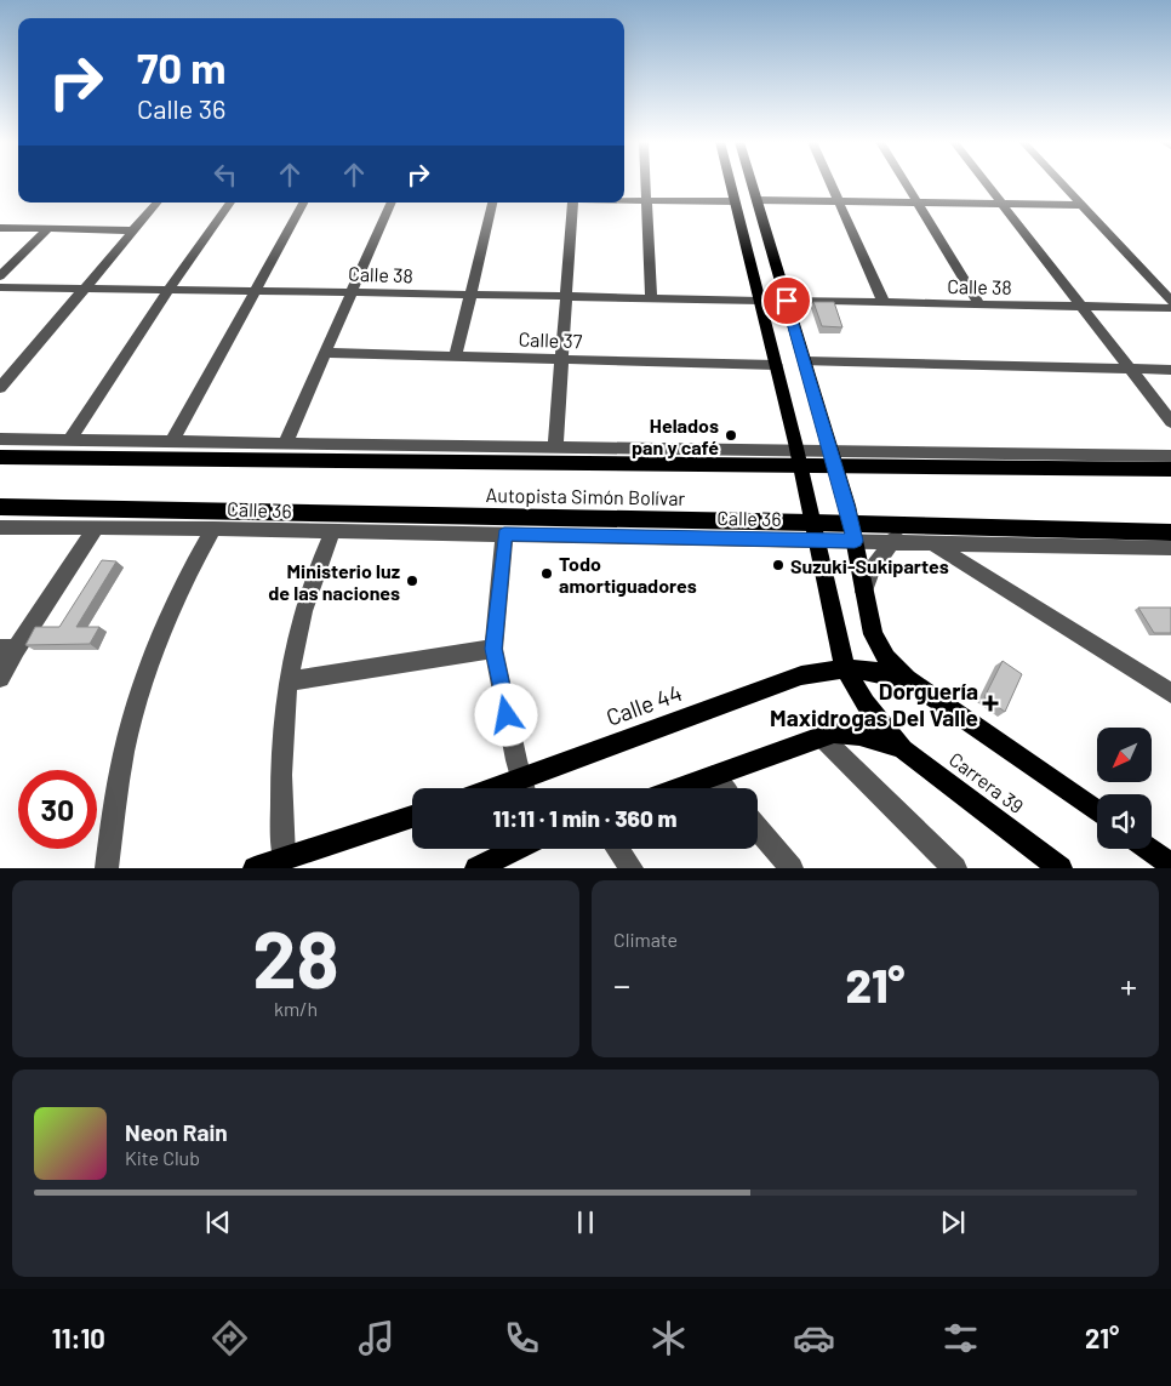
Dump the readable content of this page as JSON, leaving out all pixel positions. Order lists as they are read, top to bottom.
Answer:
{
  "streets": {
    "highway": ["Autopista Simón Bolívar"],
    "main road": ["Calle 44", "Carrera 39"],
    "street": ["Calle 38", "Calle 37", "Calle 36"]
  },
  "crossings": [
    ["Calle 38", "Carrera 39"],
    ["Calle 37", "Carrera 39"],
    ["Autopista Simón Bolívar", "Calle 36"],
    ["Autopista Simón Bolívar", "Carrera 39"],
    ["Calle 36", "Carrera 39"],
    ["Calle 44", "Carrera 39"]
  ],
  "places": {
    "other": [
      "Helados pan y café",
      "Suzuki-Sukipartes",
      "Todo amortiguadores",
      "Ministerio luz de las naciones"
    ],
    "health": ["Dorguería Maxidrogas Del Valle"]
  },
  "north": "bottom left",
  "page": {
    "turn": ["70 m", "Calle 36"],
    "limit": "30",
    "trip": "11:11 · 1 min · 360 m",
    "tile": [
      ["28", "km/h"],
      "Climate"
    ],
    "heat": ["−", "21°", "+"],
    "song": ["Neon Rain", "Kite Club"],
    "tabs": ["11:10", "21°"]
  }
}
